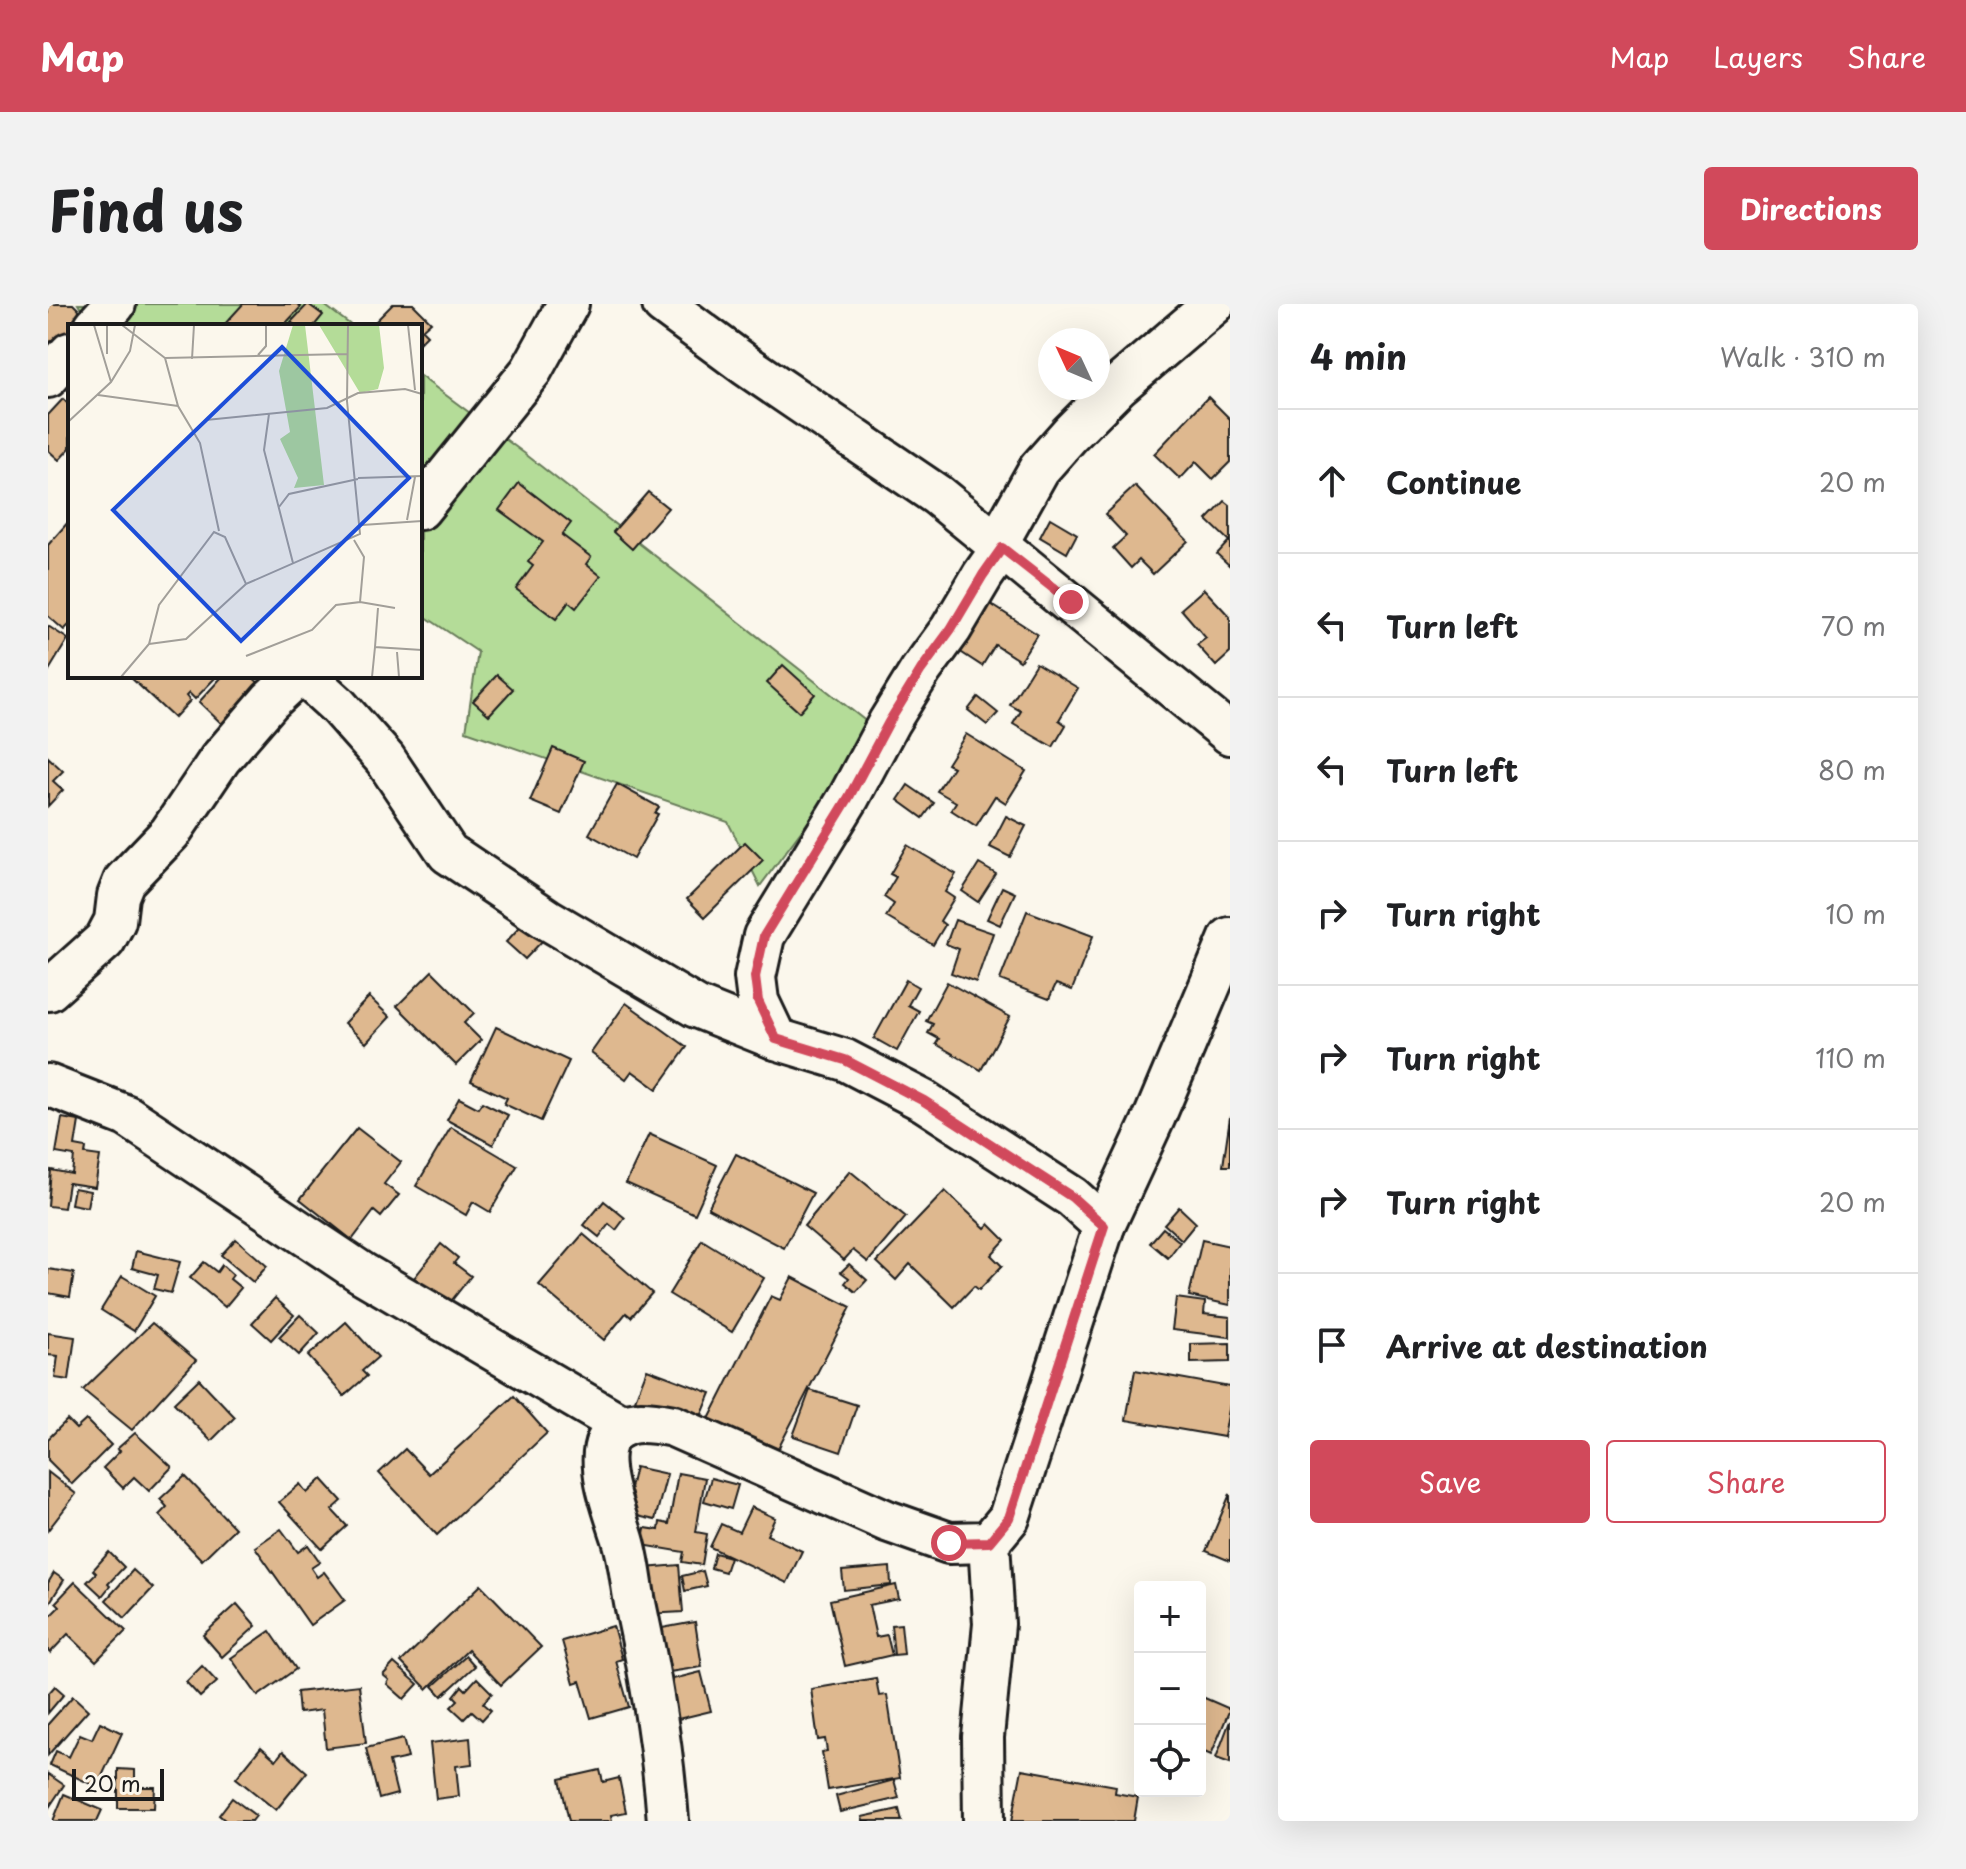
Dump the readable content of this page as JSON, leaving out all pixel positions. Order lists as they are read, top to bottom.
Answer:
{
  "scale_bar": "20 m",
  "north": "top left",
  "page": {
    "header": "Map",
    "nav": ["Map", "Layers", "Share"],
    "title": "Find us",
    "buttons": [
      "Directions",
      ["Save", "Share"]
    ],
    "heading": ["4 min", "Walk · 310 m"],
    "list": [
      ["Continue", "20 m"],
      ["Turn left", "70 m"],
      ["Turn left", "80 m"],
      ["Turn right", "10 m"],
      ["Turn right", "110 m"],
      ["Turn right", "20 m"],
      "Arrive at destination"
    ],
    "map_buttons": ["+", "−"],
    "scale": "20 m"
  }
}
